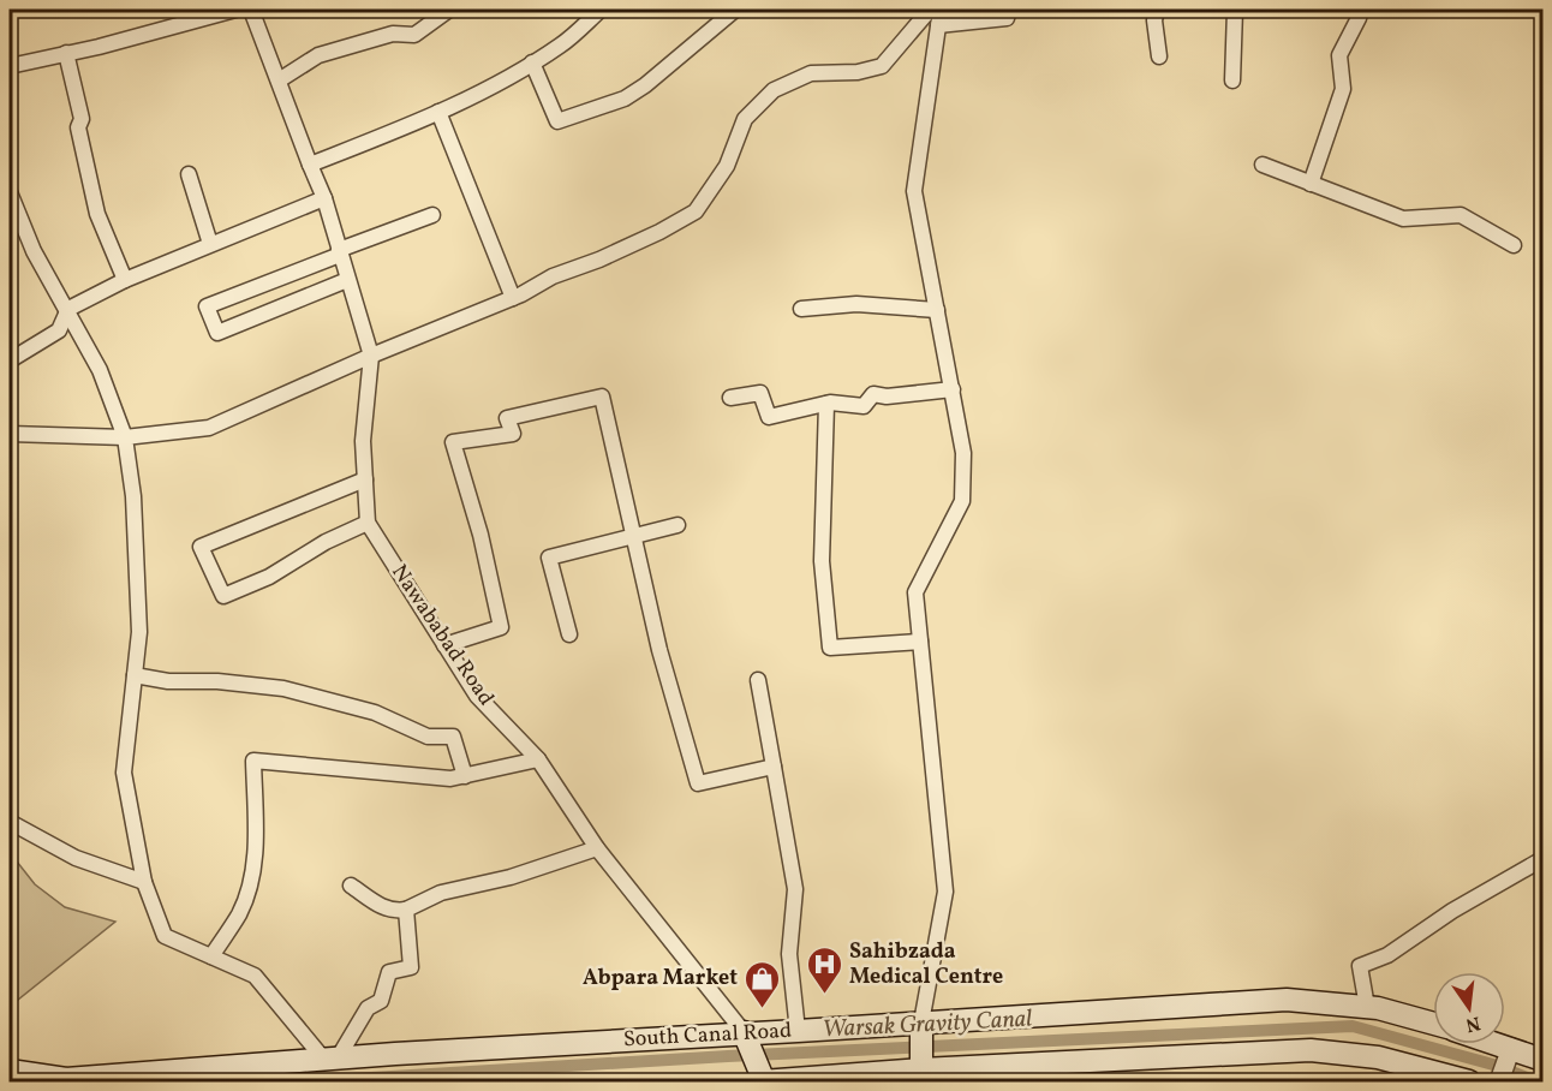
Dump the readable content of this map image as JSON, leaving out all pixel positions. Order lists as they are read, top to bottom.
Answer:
{
  "streets": {
    "main road": ["South Canal Road"],
    "street": ["Nawababad Road"]
  },
  "crossings": [
    ["Nawababad Road", "South Canal Road"]
  ],
  "water": ["Warsak Gravity Canal"],
  "places": {
    "hospital": ["Sahibzada Medical Centre"],
    "shop": ["Abpara Market"]
  },
  "north": "bottom"
}
